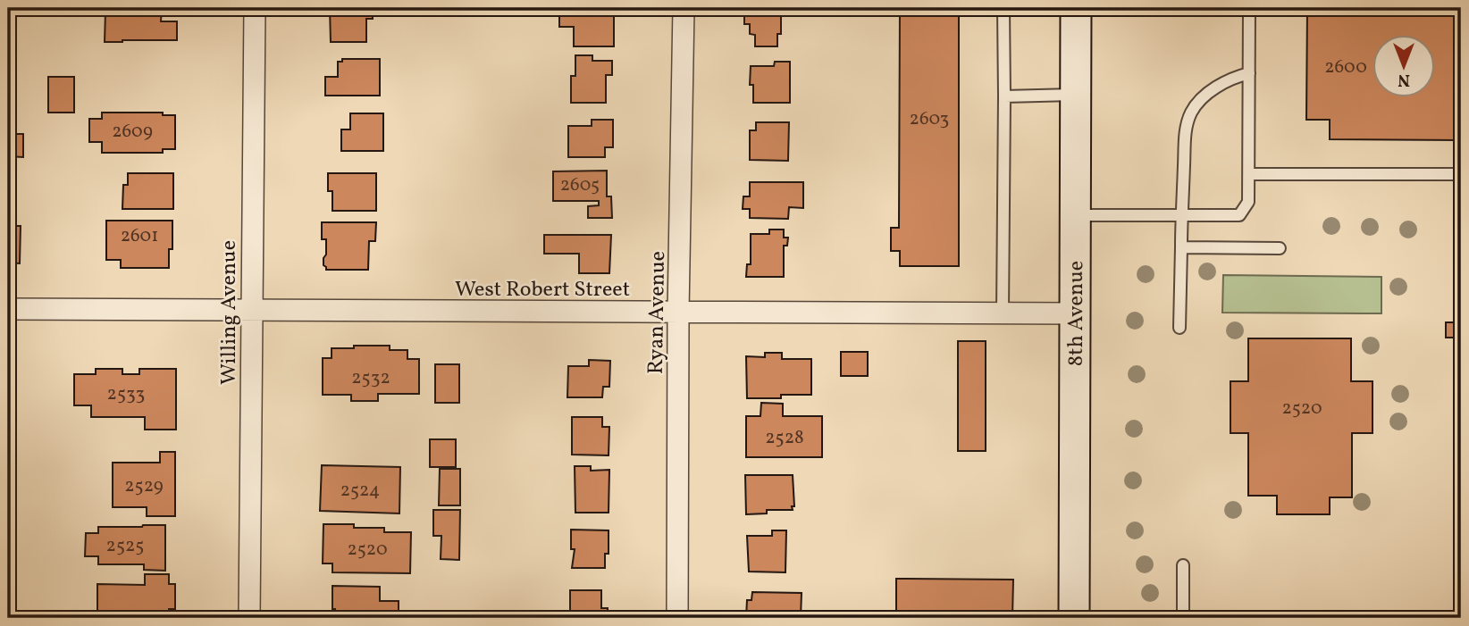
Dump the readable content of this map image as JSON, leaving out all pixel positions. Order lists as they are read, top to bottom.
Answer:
{
  "streets": {
    "main road": ["8th Avenue"],
    "street": ["West Robert Street", "Willing Avenue", "Ryan Avenue"]
  },
  "crossings": [
    ["West Robert Street", "Willing Avenue"],
    ["West Robert Street", "Ryan Avenue"],
    ["West Robert Street", "8th Avenue"]
  ],
  "house_numbers": [
    "2600",
    "2603",
    "2609",
    "2605",
    "2601",
    "2532",
    "2533",
    "2520",
    "2528",
    "2529",
    "2524",
    "2525",
    "2520"
  ],
  "north": "bottom"
}
